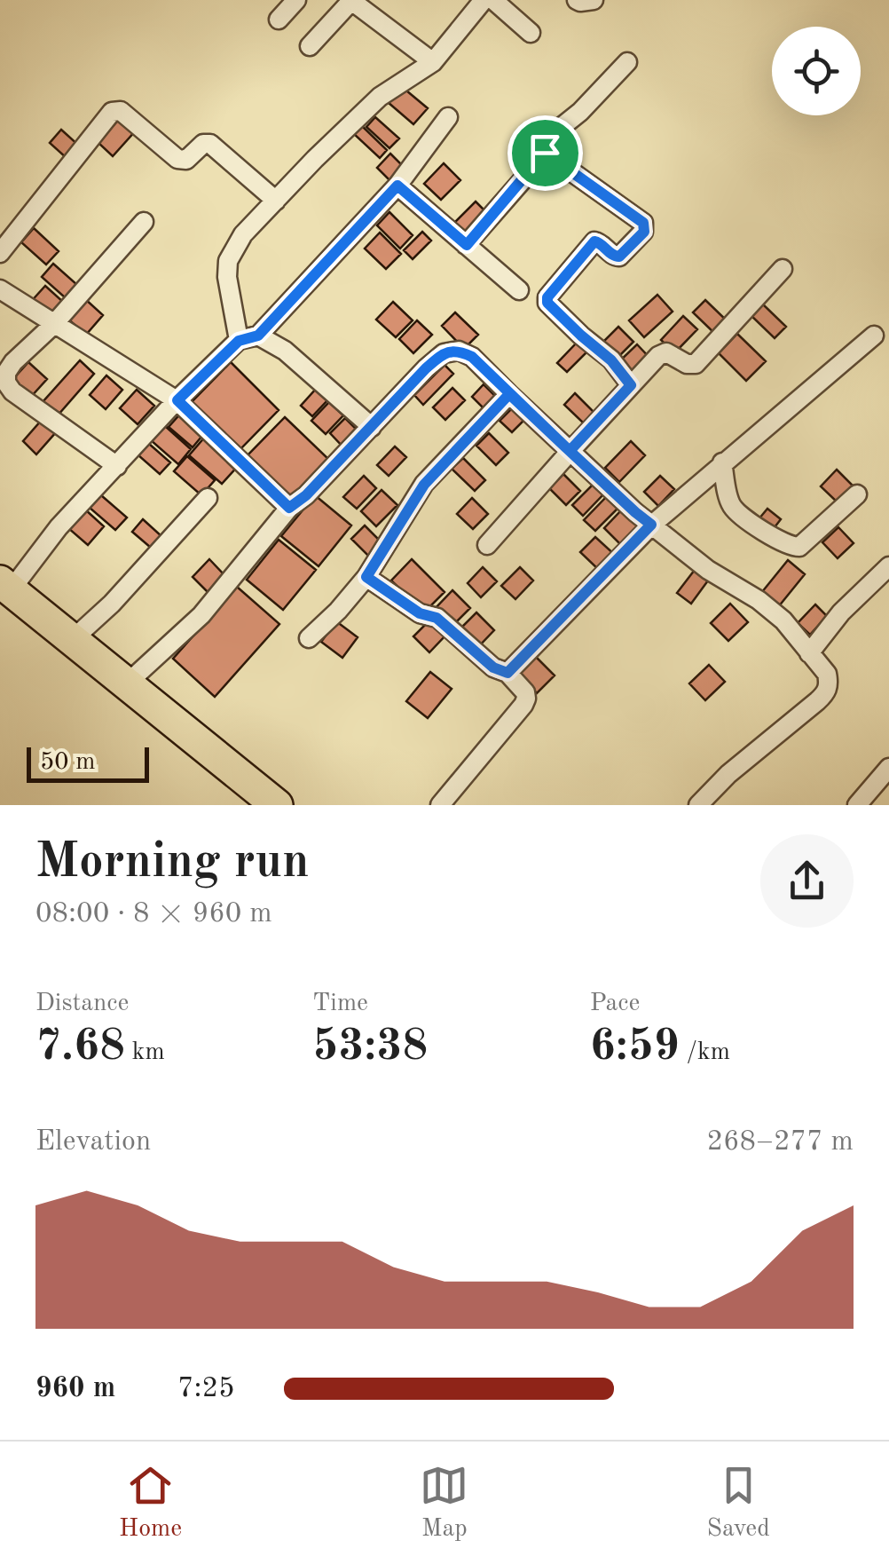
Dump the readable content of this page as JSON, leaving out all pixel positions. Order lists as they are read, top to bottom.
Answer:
{
  "scale_bar": "50 m",
  "page": {
    "scale": "50 m",
    "heading": ["Morning run", "08:00 · 8 × 960 m"],
    "stats": [
      ["Distance", "7.68 km"],
      ["Time", "53:38"],
      ["Pace", "6:59 /km"]
    ],
    "chart": ["Elevation", "268–277 m"],
    "list": [
      {
        "name": "960 m",
        "note": "7:25"
      }
    ],
    "tabs": ["Home", "Map", "Saved"]
  }
}
